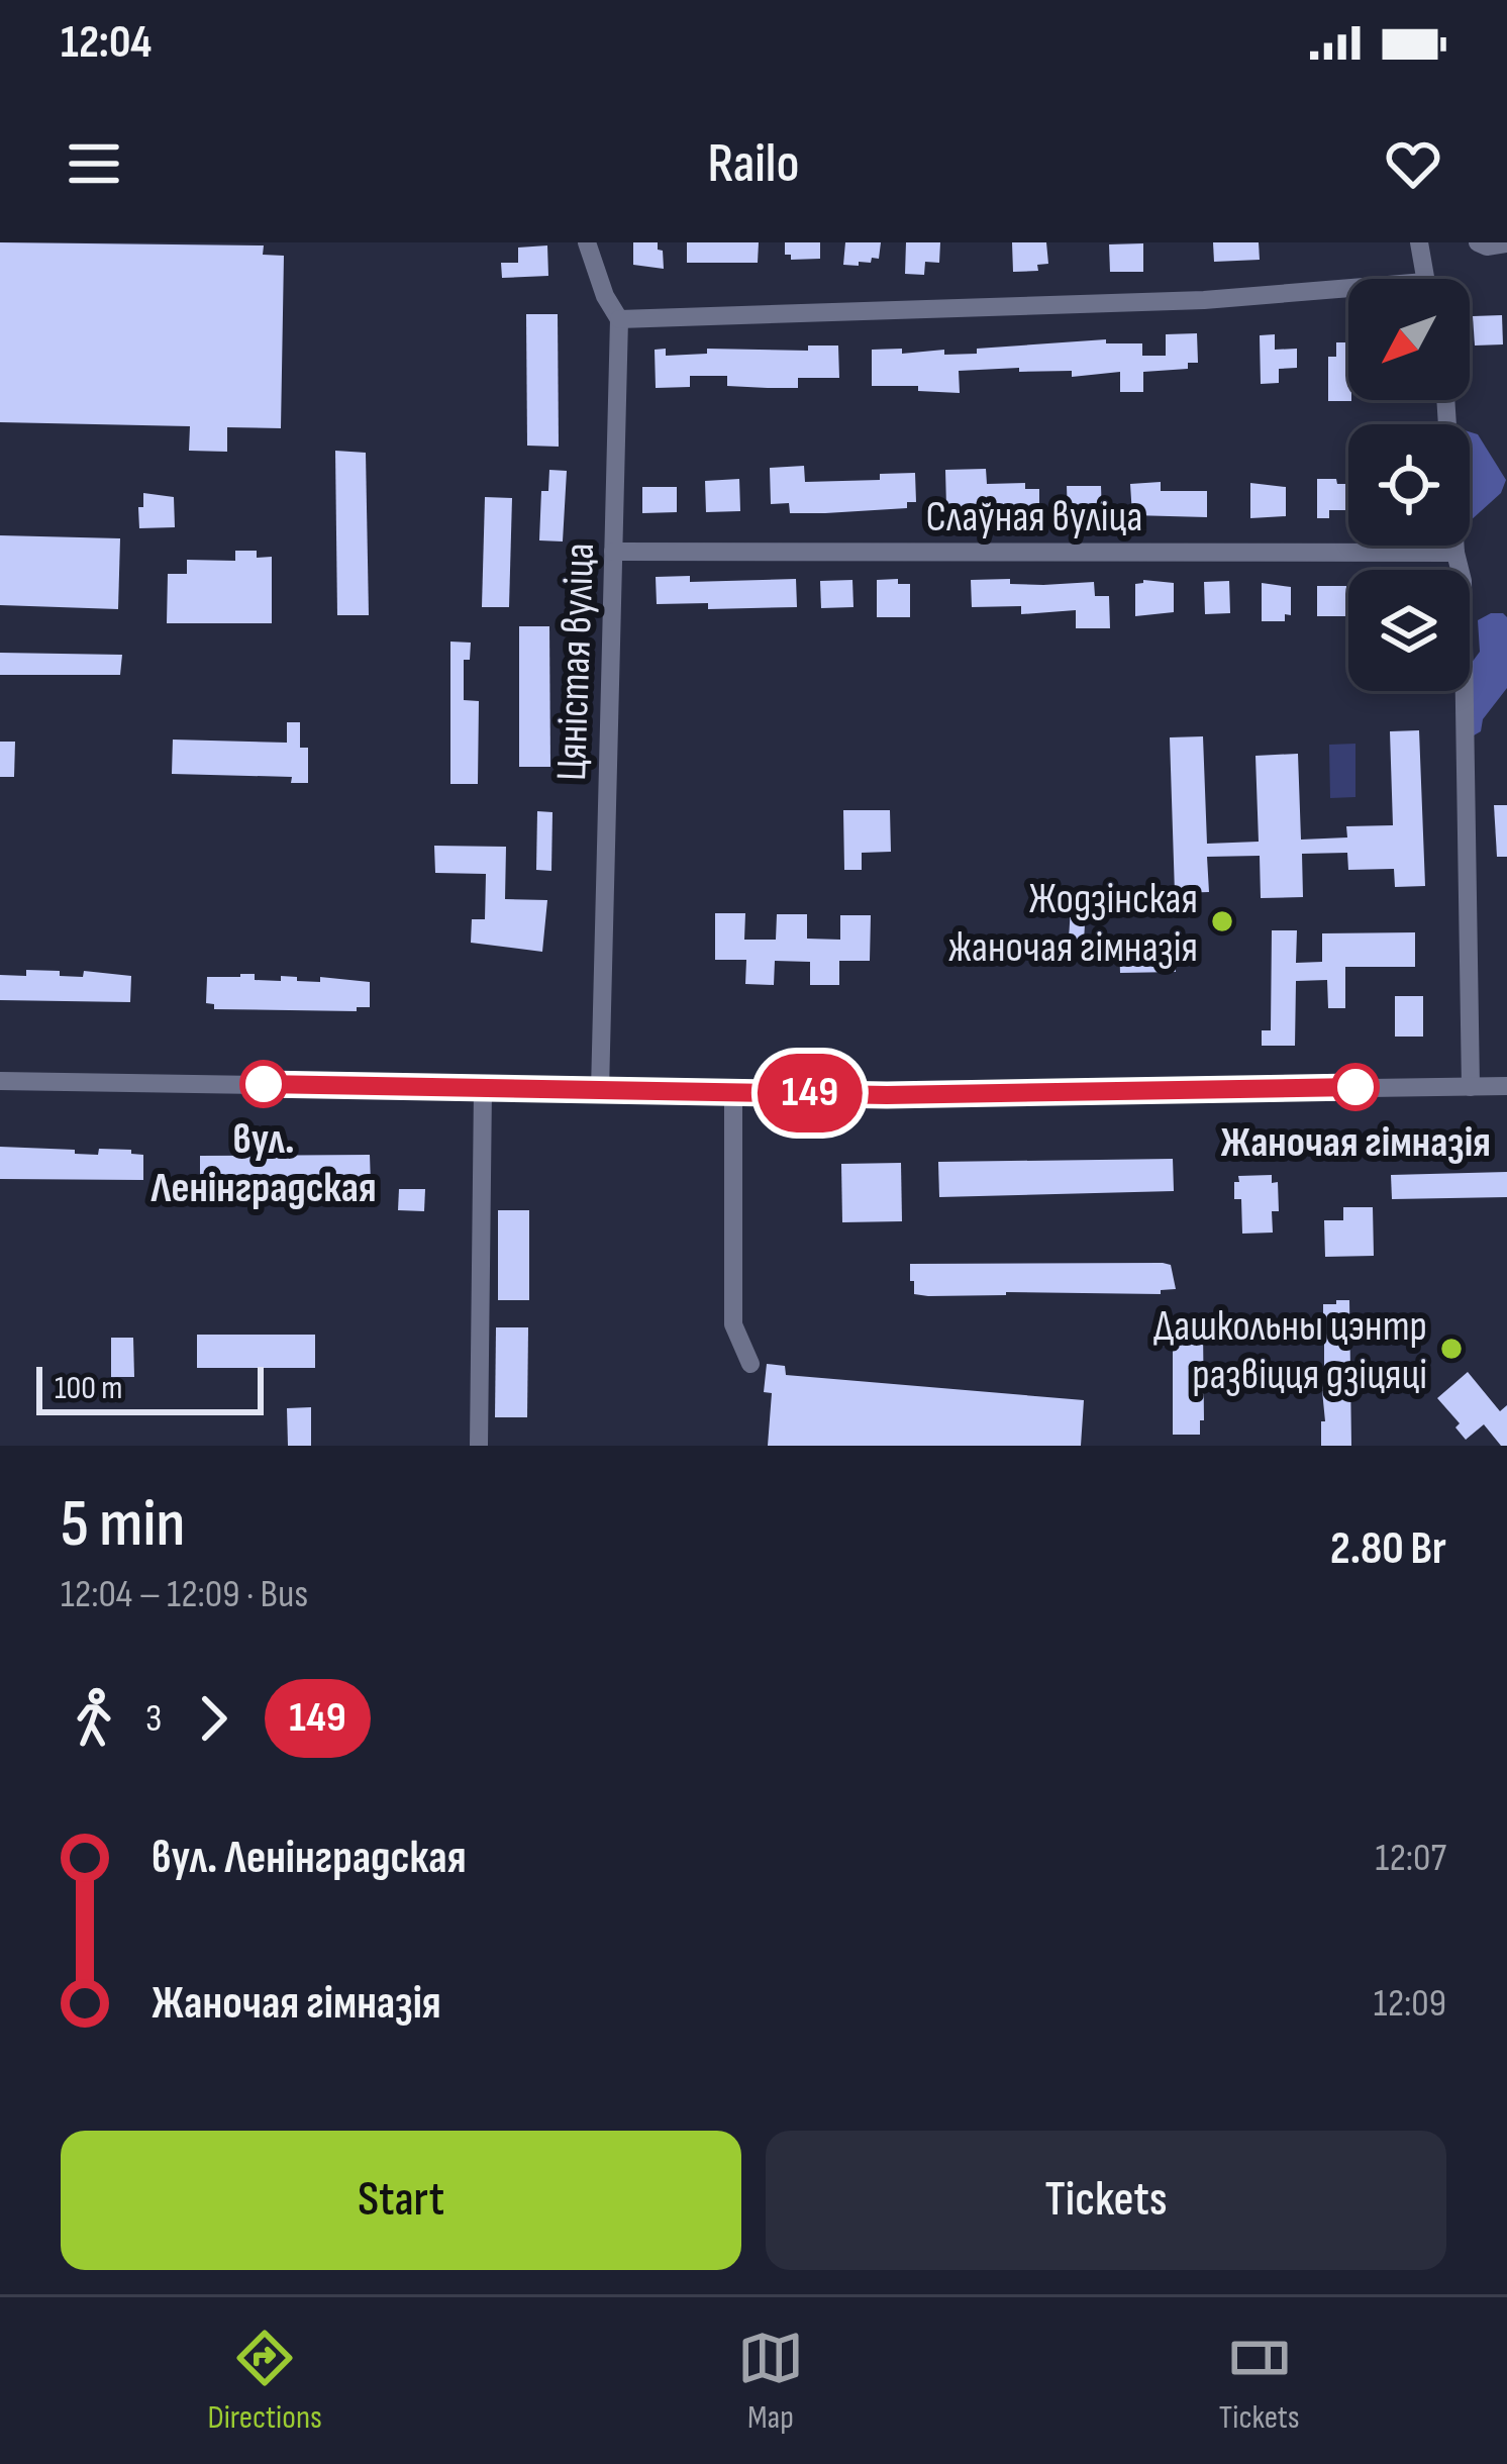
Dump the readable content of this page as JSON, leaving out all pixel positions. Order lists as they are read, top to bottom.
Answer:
{
  "streets": {
    "street": ["Слаўная вуліца", "Цяністая вуліца"]
  },
  "crossings": [
    ["Слаўная вуліца", "Цяністая вуліца"]
  ],
  "places": [
    "Жодзінская жаночая гімназія",
    "вул. Ленінградская",
    "Жаночая гімназія",
    "Дашкольны цэнтр развіцця дзіцяці"
  ],
  "lines": ["bus line 149"],
  "scale_bar": "100 m",
  "north": "bottom left",
  "page": {
    "status": "12:04",
    "header": "Railo",
    "on_map": "149",
    "scale": "100 m",
    "heading": ["5 min", "12:04 – 12:09 · Bus", "2.80 Br"],
    "legs": ["3", "149"],
    "list": [
      {
        "name": "вул. Ленінградская",
        "value": "12:07"
      },
      {
        "name": "Жаночая гімназія",
        "value": "12:09"
      }
    ],
    "buttons": ["Start", "Tickets"],
    "tabs": ["Directions", "Map", "Tickets"]
  }
}
